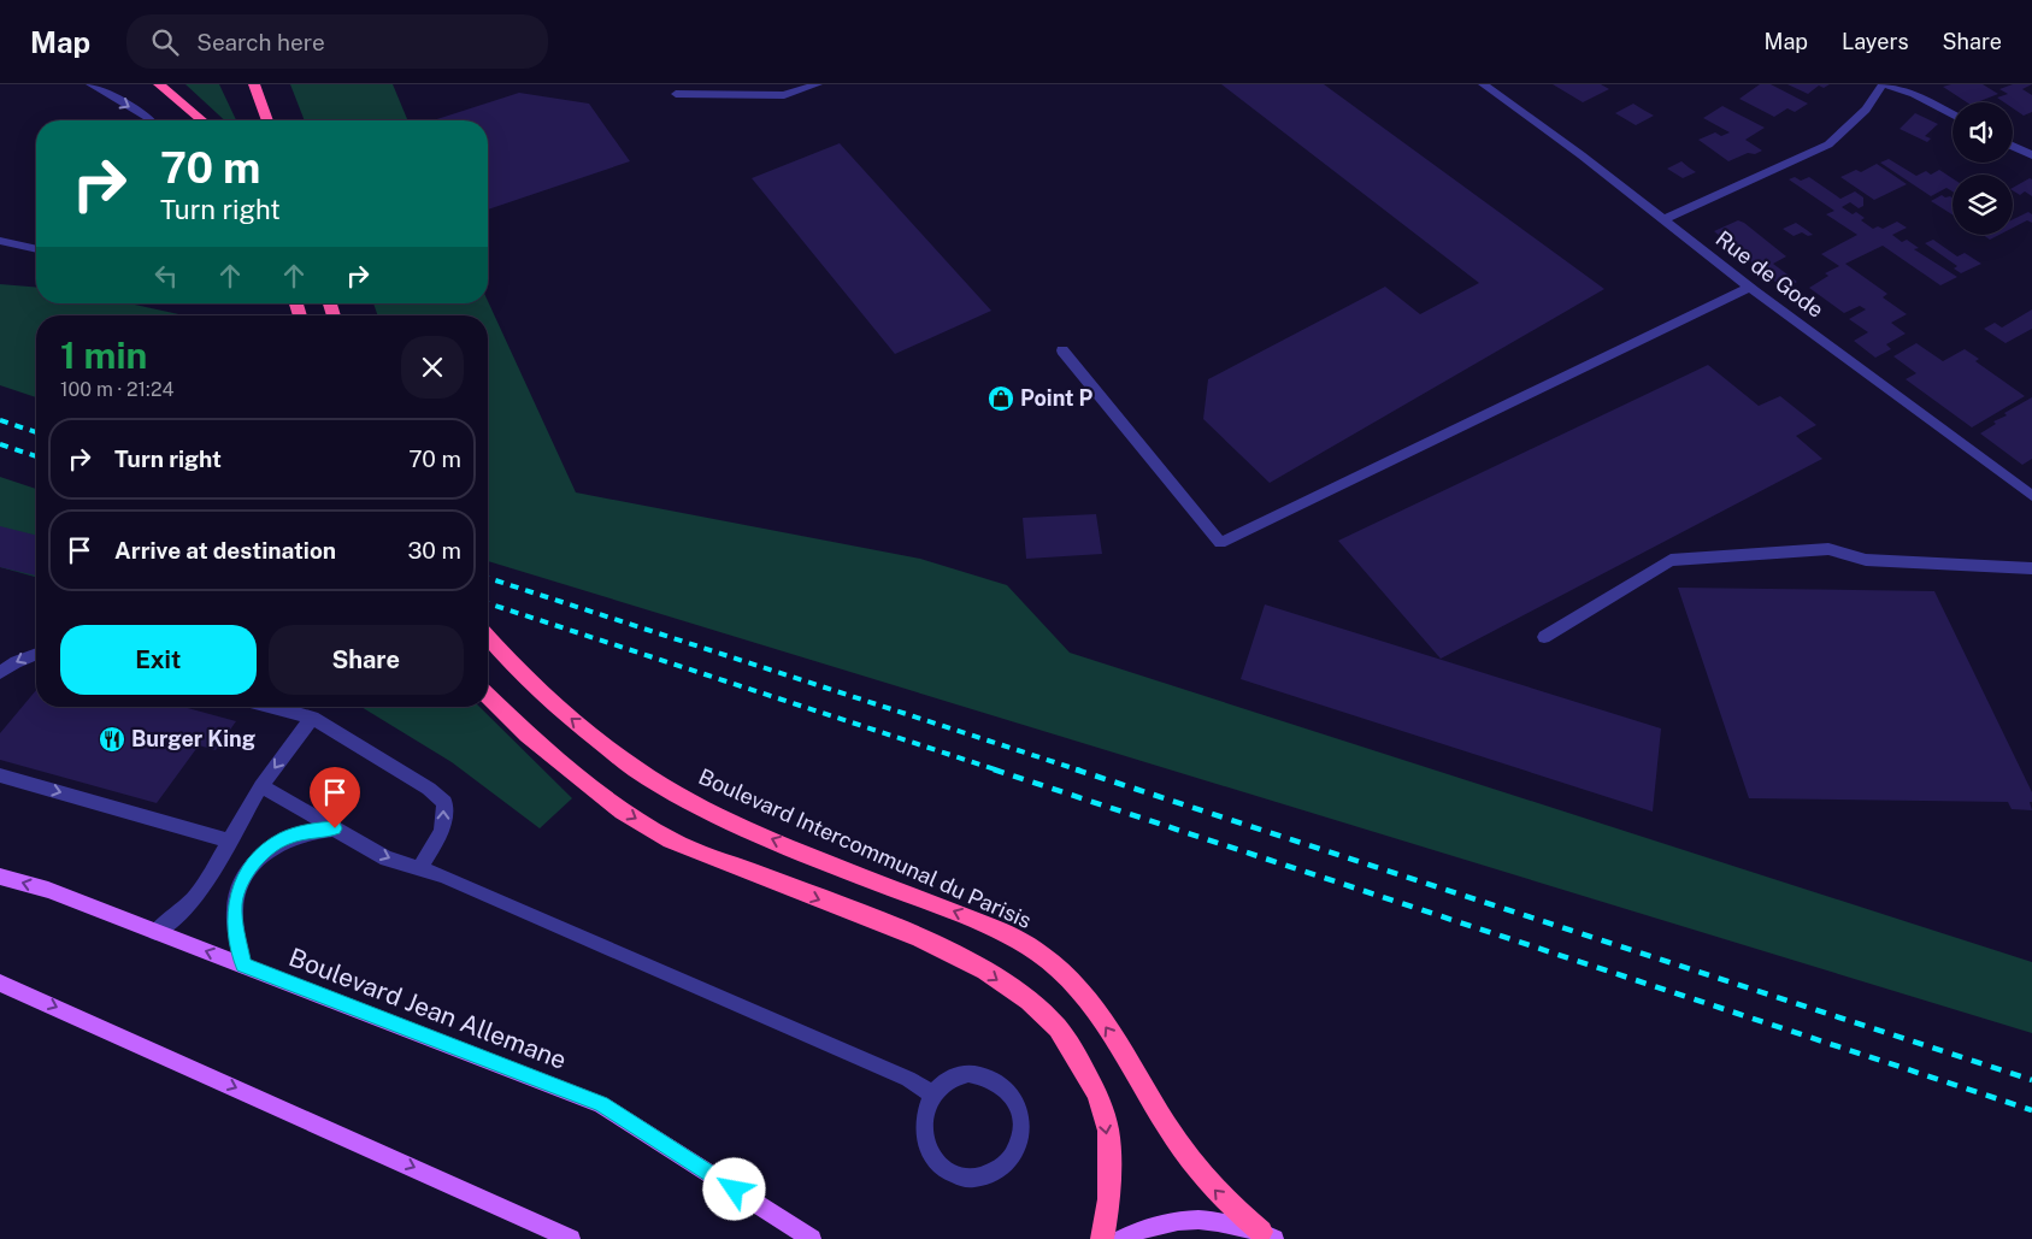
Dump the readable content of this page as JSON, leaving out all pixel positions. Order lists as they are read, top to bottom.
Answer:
{
  "streets": {
    "highway": ["Boulevard Intercommunal du Parisis"],
    "main road": ["Boulevard Jean Allemane"],
    "street": ["Rue de Gode"]
  },
  "places": {
    "shop": ["Point P"],
    "restaurant": ["Burger King"]
  },
  "page": {
    "header": "Map",
    "search": "Search here",
    "nav": ["Map", "Layers", "Share"],
    "turn": ["70 m", "Turn right"],
    "heading": ["1 min", "100 m · 21:24"],
    "list": [
      {
        "name": "Turn right",
        "value": "70 m"
      },
      {
        "name": "Arrive at destination",
        "value": "30 m"
      }
    ],
    "buttons": ["Exit", "Share"]
  }
}
